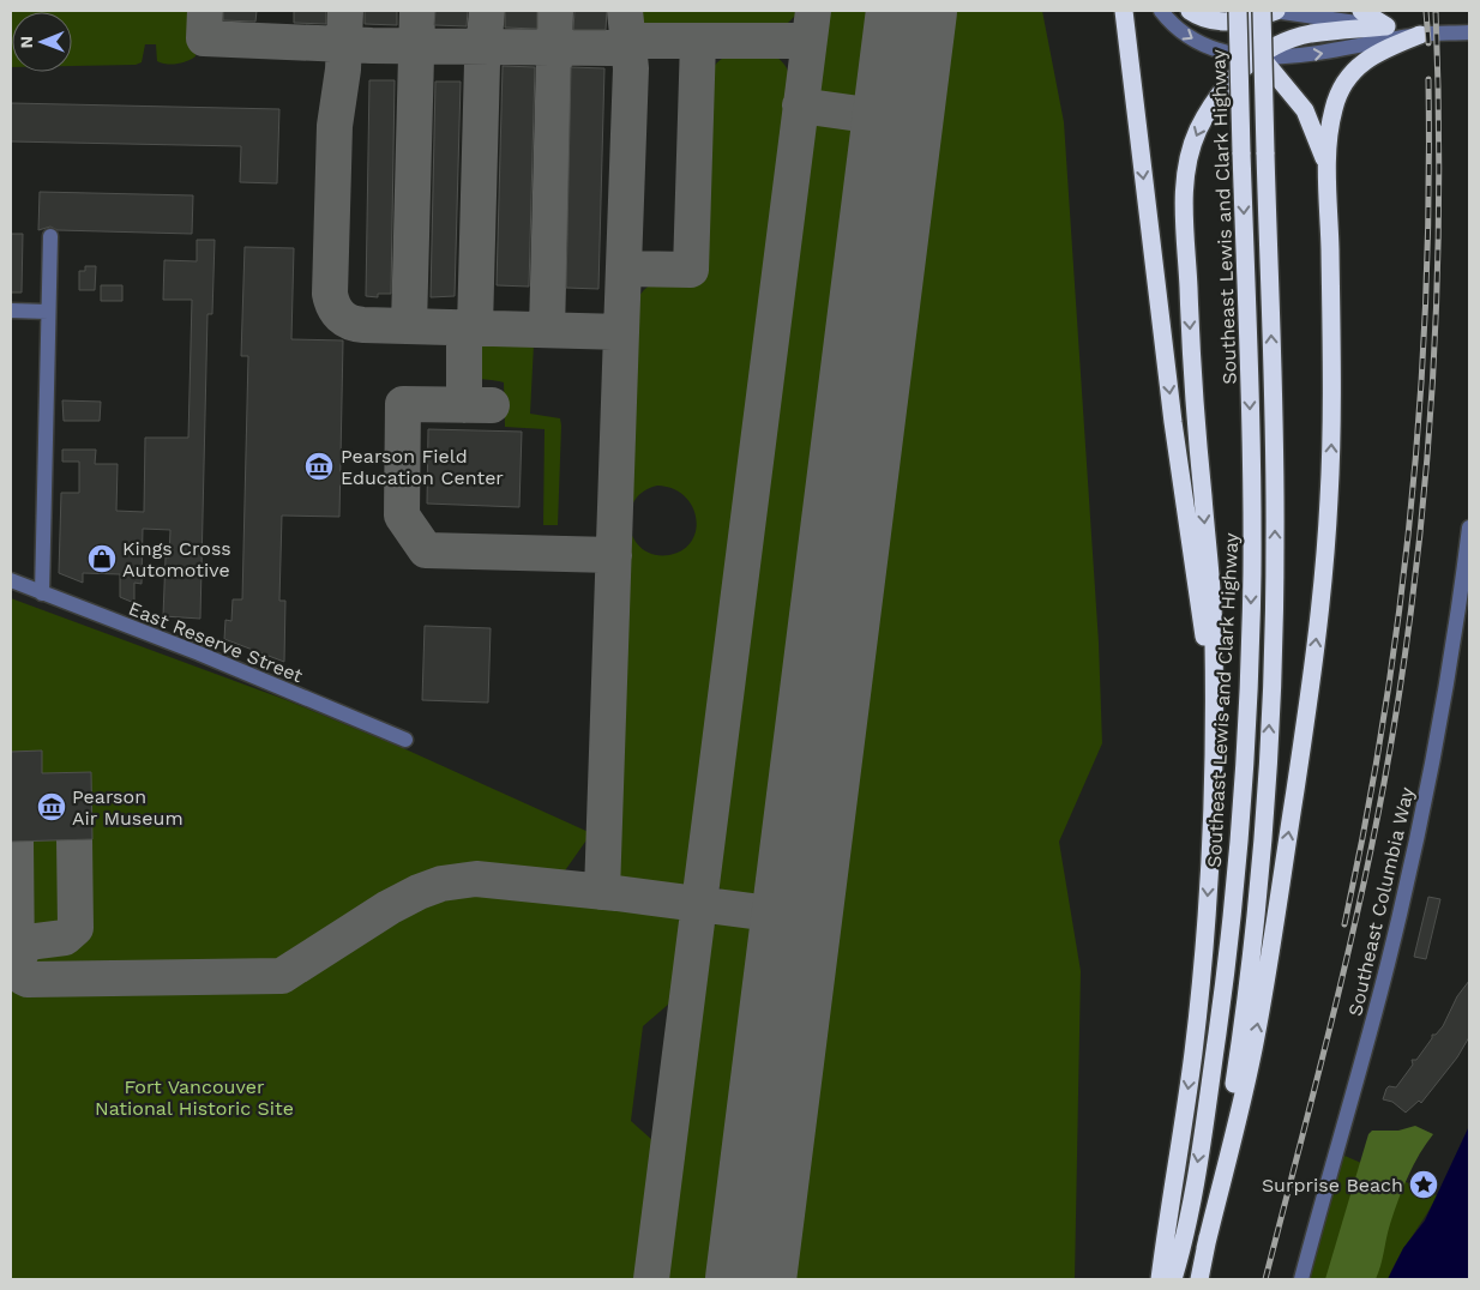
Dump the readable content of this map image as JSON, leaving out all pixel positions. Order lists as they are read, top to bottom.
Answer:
{
  "streets": {
    "highway": ["Southeast Lewis and Clark Highway"],
    "street": ["East Reserve Street", "Southeast Columbia Way"]
  },
  "parks": ["Fort Vancouver National Historic Site"],
  "places": {
    "museum": ["Pearson Field Education Center", "Pearson Air Museum"],
    "shop": ["Kings Cross Automotive"],
    "place": ["Surprise Beach"]
  },
  "north": "left"
}
